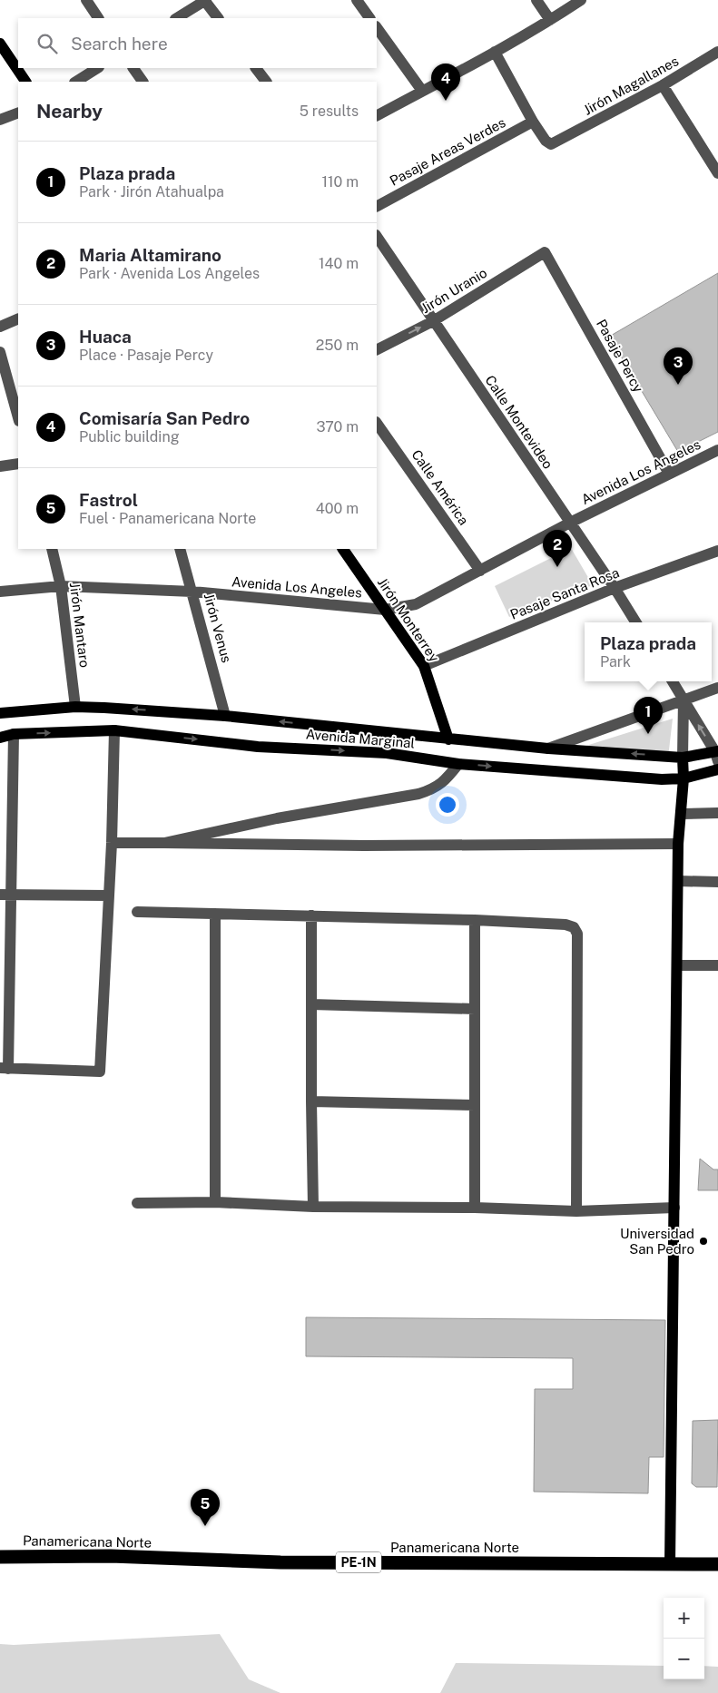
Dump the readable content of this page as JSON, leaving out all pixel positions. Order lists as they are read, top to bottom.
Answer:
{
  "streets": {
    "highway": ["Panamericana Norte", "PE-1N"],
    "main road": ["Jirón Monterrey", "Avenida Marginal"],
    "street": [
      "Jirón Magallanes",
      "Pasaje Areas Verdes",
      "Jirón Uranio",
      "Pasaje Percy",
      "Calle Montevideo",
      "Avenida Los Angeles",
      "Calle América",
      "Pasaje Santa Rosa",
      "Jirón Mantaro",
      "Jirón Venus"
    ]
  },
  "crossings": [
    ["Jirón Magallanes", "Pasaje Areas Verdes"],
    ["Jirón Uranio", "Pasaje Percy"],
    ["Jirón Uranio", "Calle Montevideo"],
    ["Pasaje Percy", "Avenida Los Angeles"],
    ["Calle Montevideo", "Avenida Los Angeles"],
    ["Calle Montevideo", "Pasaje Santa Rosa"],
    ["Avenida Los Angeles", "Calle América"],
    ["Avenida Los Angeles", "Jirón Monterrey"],
    ["Avenida Los Angeles", "Jirón Mantaro"],
    ["Avenida Los Angeles", "Jirón Venus"],
    ["Pasaje Santa Rosa", "Jirón Monterrey"],
    ["Jirón Monterrey", "Avenida Marginal"],
    ["Jirón Mantaro", "Avenida Marginal"],
    ["Jirón Venus", "Avenida Marginal"]
  ],
  "places": ["Universidad San Pedro"],
  "page": {
    "search": "Search here",
    "pins": [
      "4",
      "3",
      "2",
      "1",
      "5"
    ],
    "heading": ["Nearby", "5 results"],
    "list": [
      {
        "mark": "1",
        "name": "Plaza prada",
        "note": "Park · Jirón Atahualpa",
        "value": "110 m"
      },
      {
        "mark": "2",
        "name": "Maria Altamirano",
        "note": "Park · Avenida Los Angeles",
        "value": "140 m"
      },
      {
        "mark": "3",
        "name": "Huaca",
        "note": "Place · Pasaje Percy",
        "value": "250 m"
      },
      {
        "mark": "4",
        "name": "Comisaría San Pedro",
        "note": "Public building",
        "value": "370 m"
      },
      {
        "mark": "5",
        "name": "Fastrol",
        "note": "Fuel · Panamericana Norte",
        "value": "400 m"
      }
    ],
    "popup": ["Plaza prada", "Park"],
    "map_buttons": ["+", "−"]
  }
}
